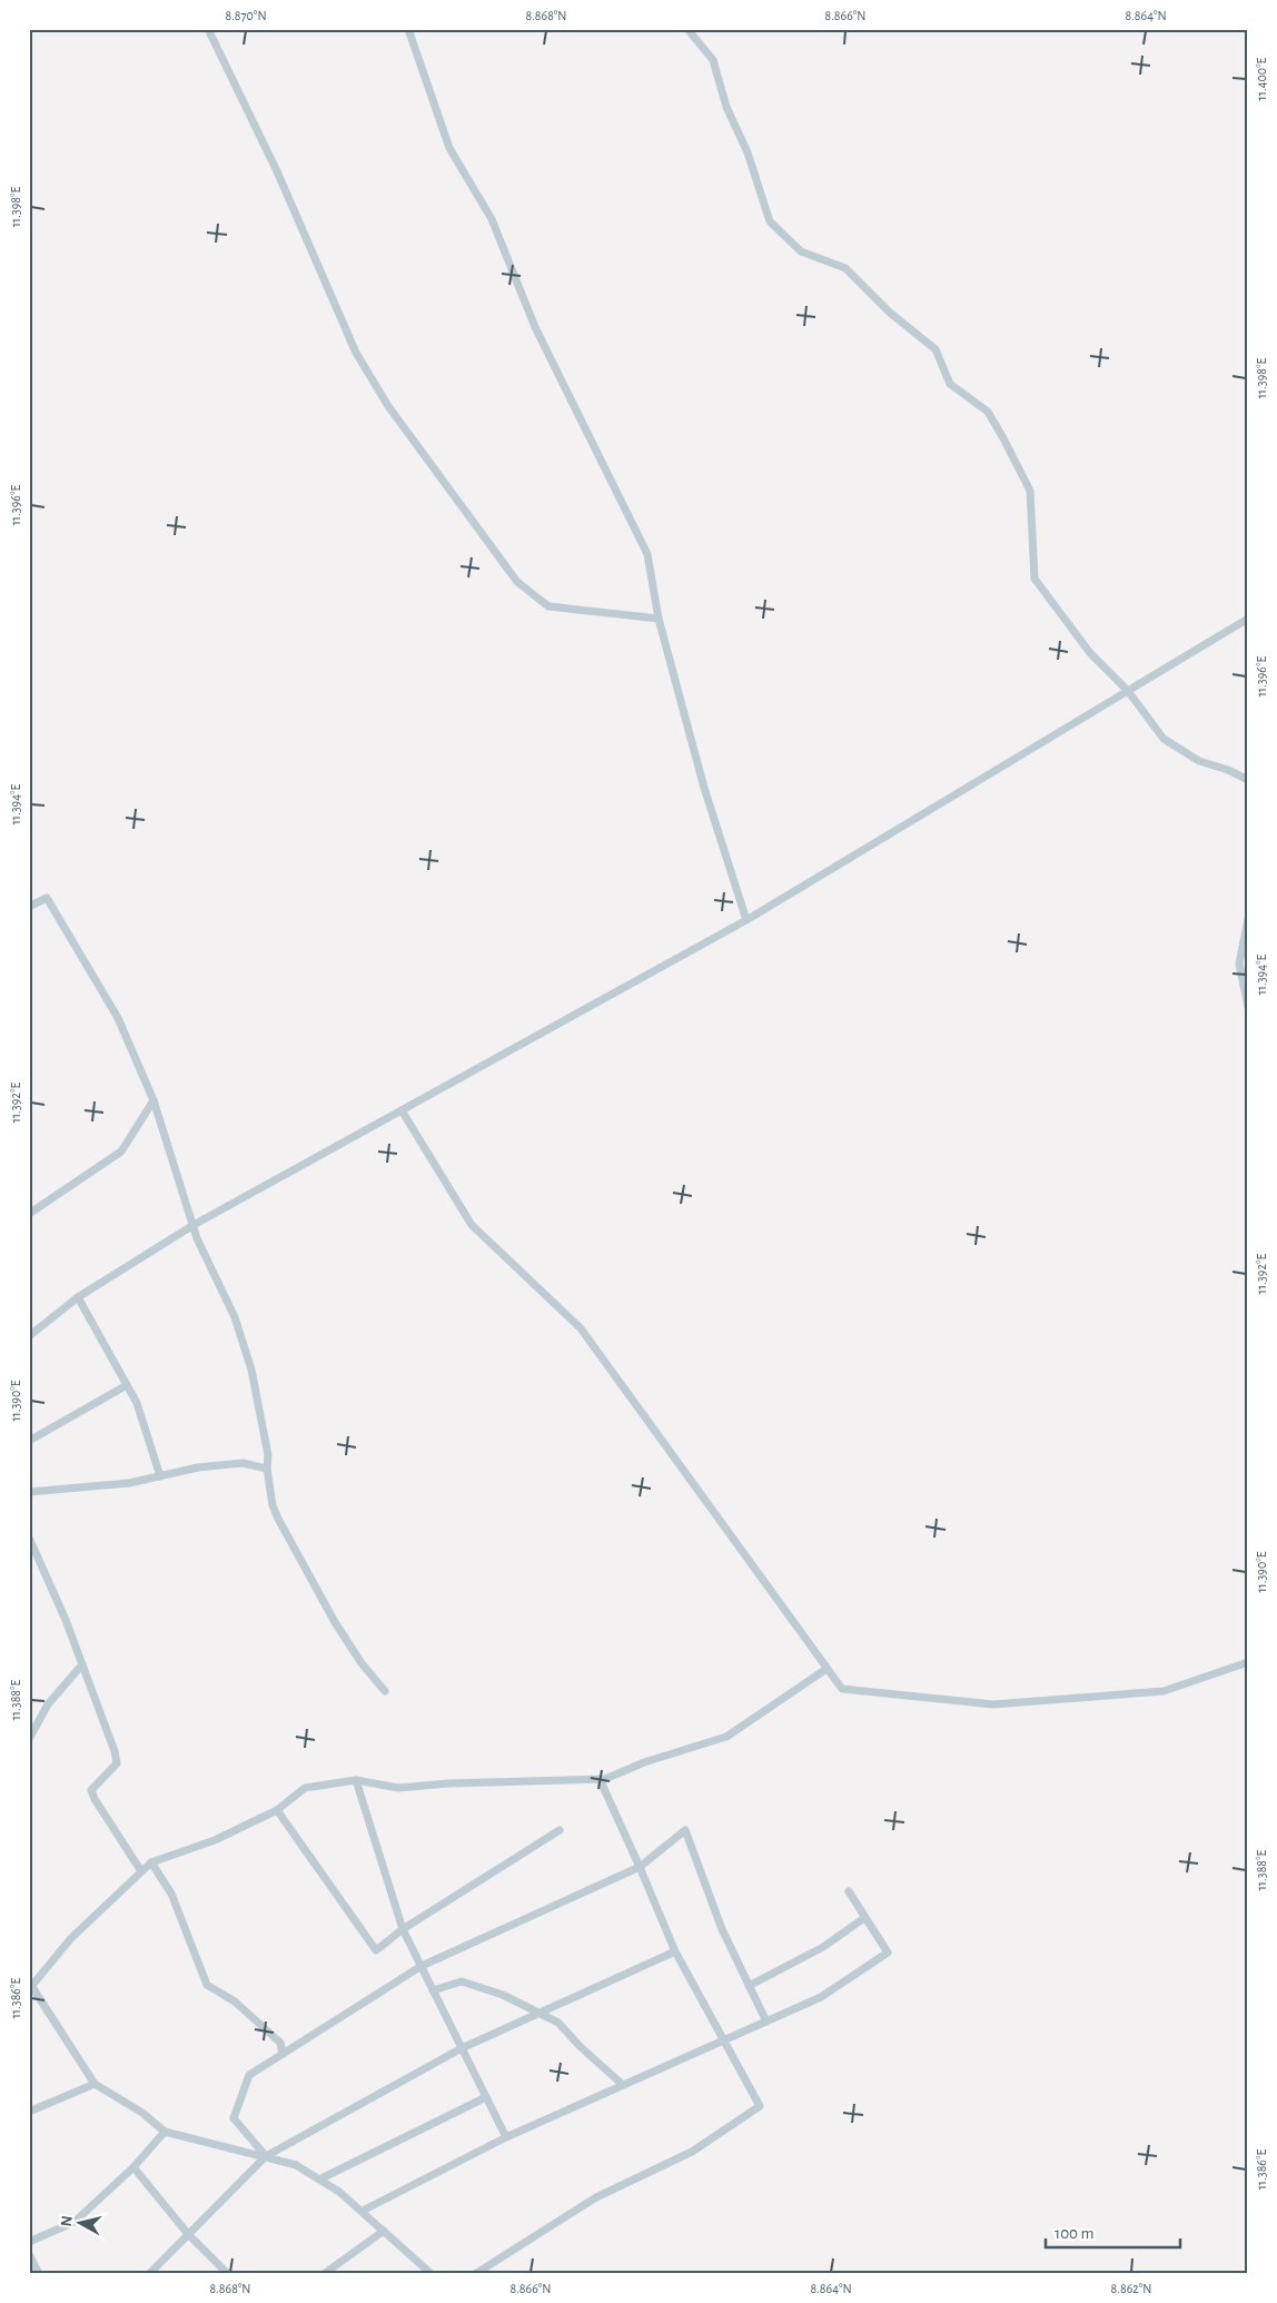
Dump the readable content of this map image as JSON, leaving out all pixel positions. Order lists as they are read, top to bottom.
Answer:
{
  "scale_bar": "100 m",
  "north": "left",
  "coordinates": [
    "8.870°N",
    "8.868°N",
    "8.866°N",
    "8.864°N",
    "11.400°E",
    "11.398°E",
    "11.396°E",
    "11.394°E",
    "11.392°E",
    "11.390°E",
    "11.388°E",
    "11.386°E",
    "8.862°N"
  ]
}
